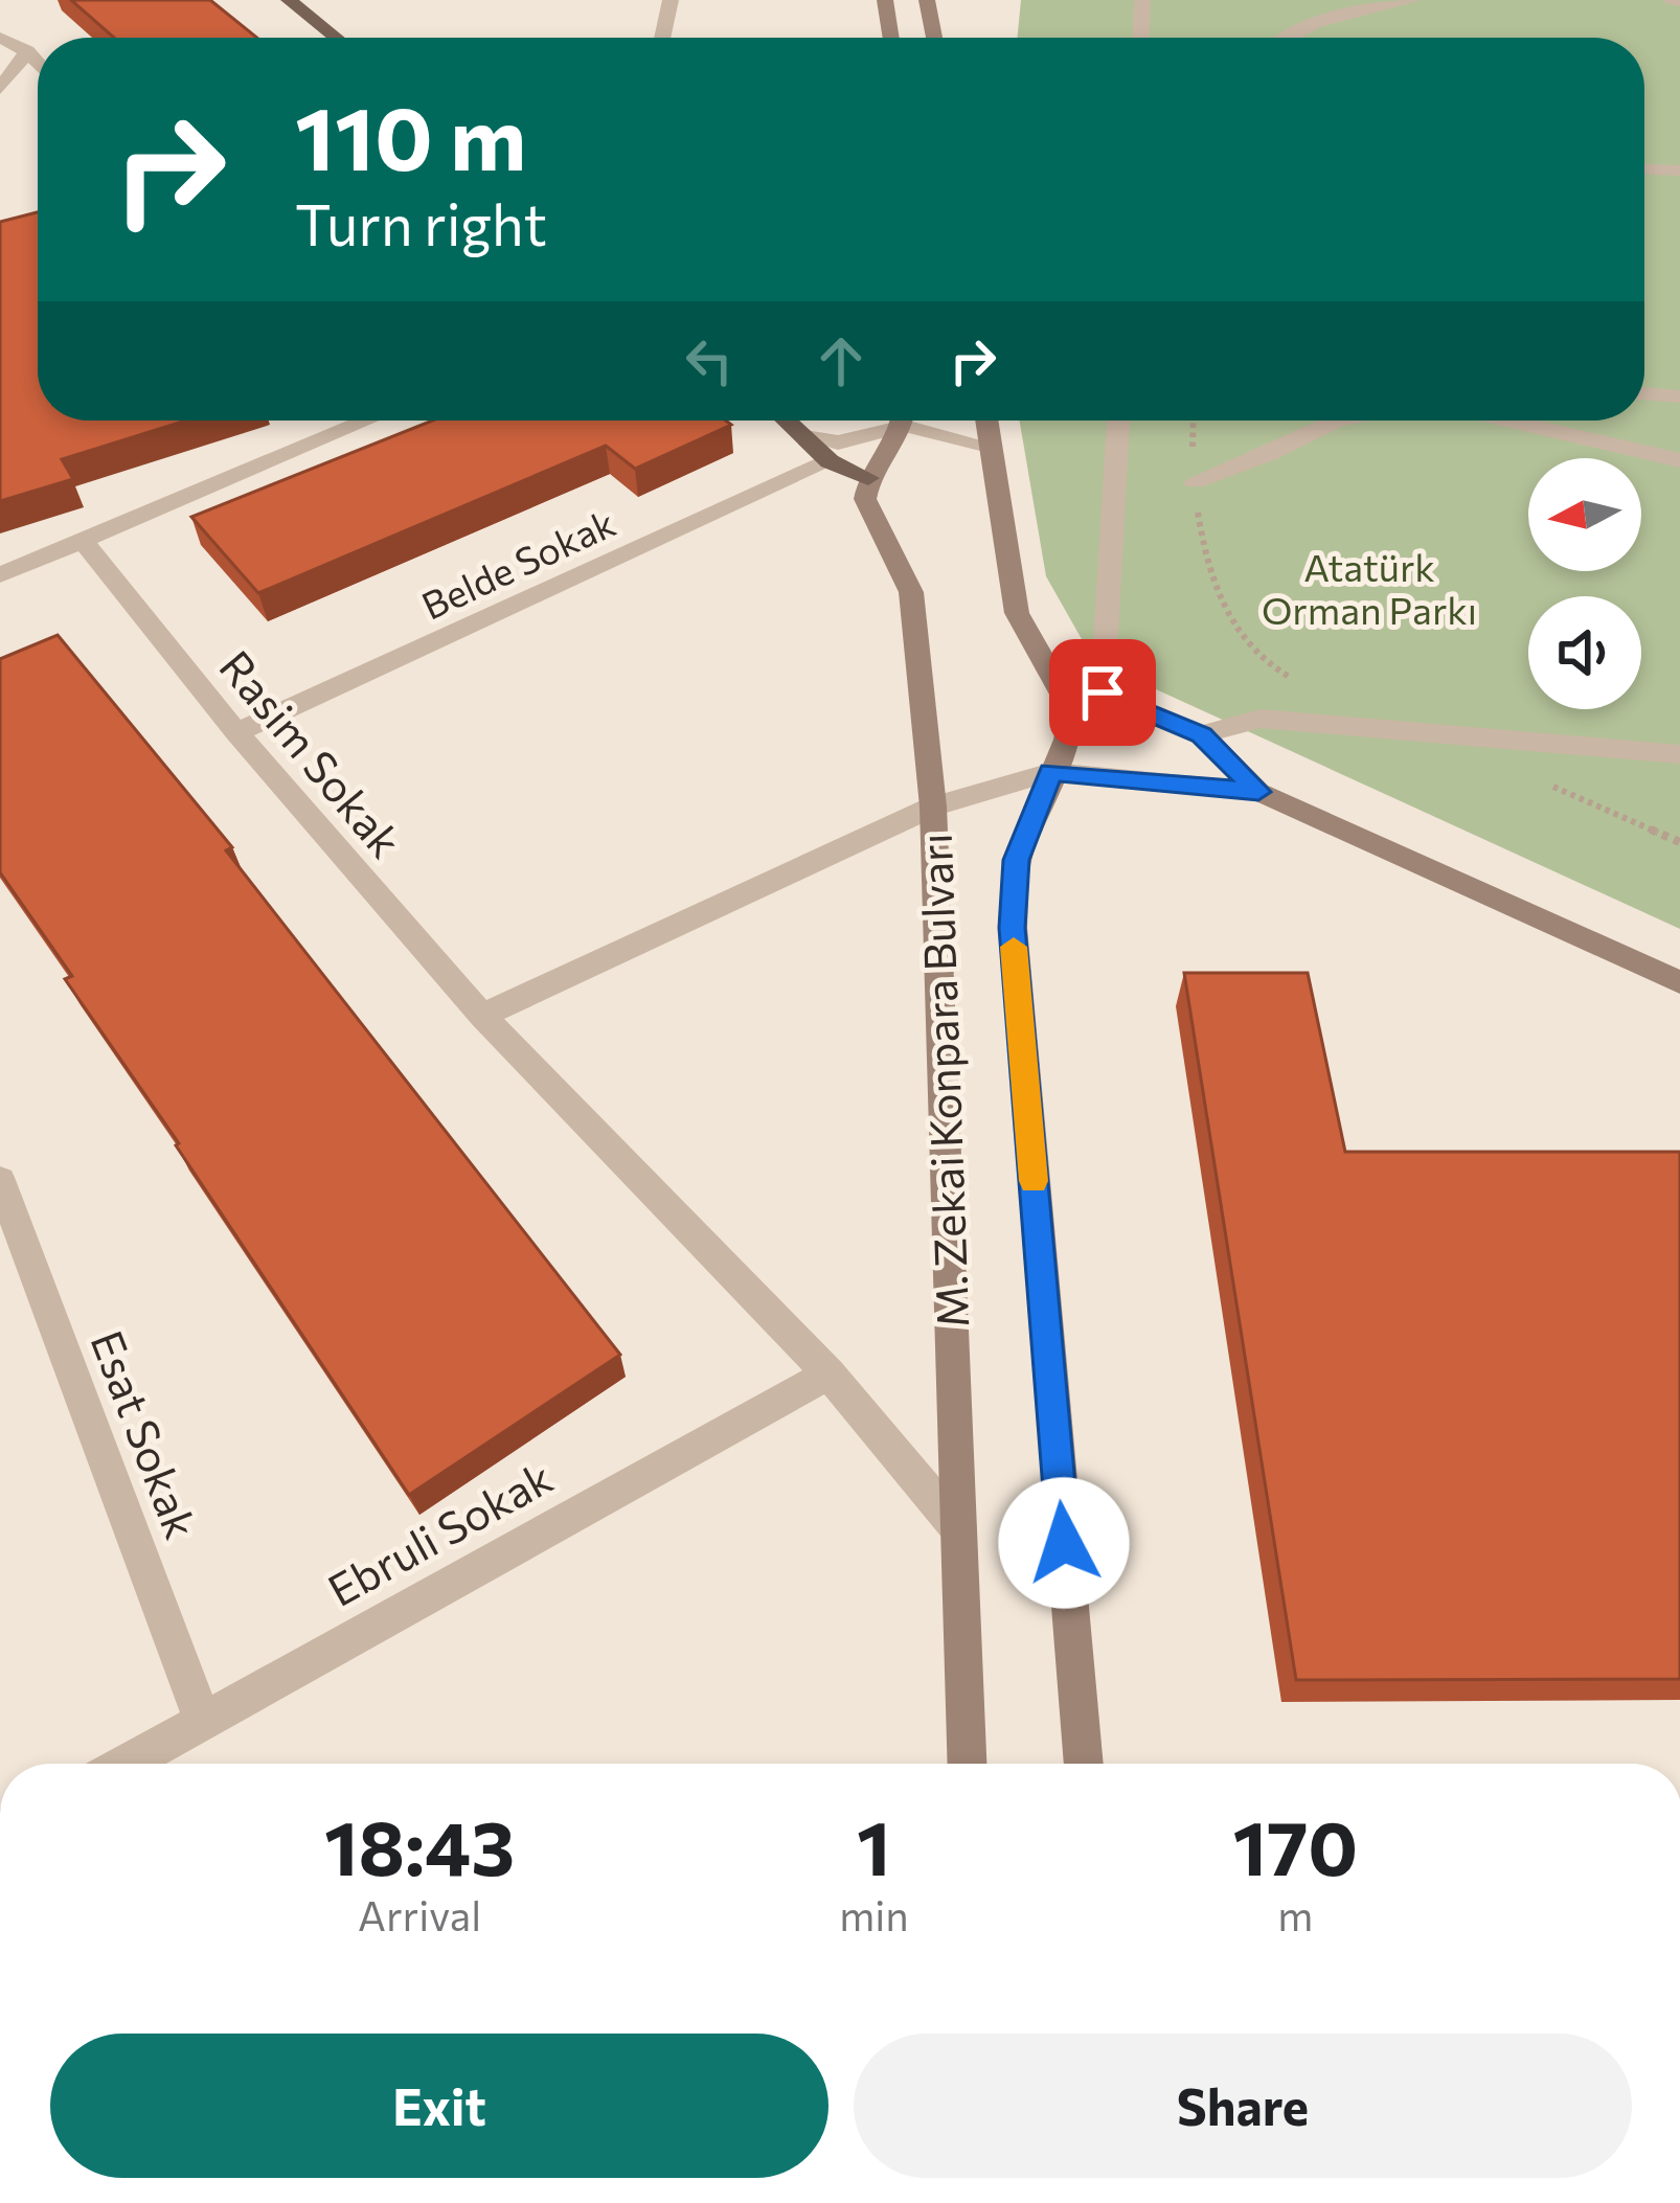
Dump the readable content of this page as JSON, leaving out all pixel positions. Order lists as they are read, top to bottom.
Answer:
{
  "streets": {
    "main road": ["M. Zekai Konpara Bulvarı"],
    "street": [
      "Belde Sokak",
      "Rasim Sokak",
      "Esat Sokak",
      "Ebruli Sokak"
    ]
  },
  "crossings": [
    ["Belde Sokak", "Rasim Sokak"],
    ["Rasim Sokak", "M. Zekai Konpara Bulvarı"],
    ["Rasim Sokak", "Ebruli Sokak"],
    ["Esat Sokak", "Ebruli Sokak"]
  ],
  "parks": ["Atatürk Orman Parkı"],
  "north": "left",
  "page": {
    "turn": ["110 m", "Turn right"],
    "eta": [
      "18:43",
      "Arrival",
      "1",
      "min",
      "170",
      "m"
    ],
    "buttons": ["Exit", "Share"]
  }
}
